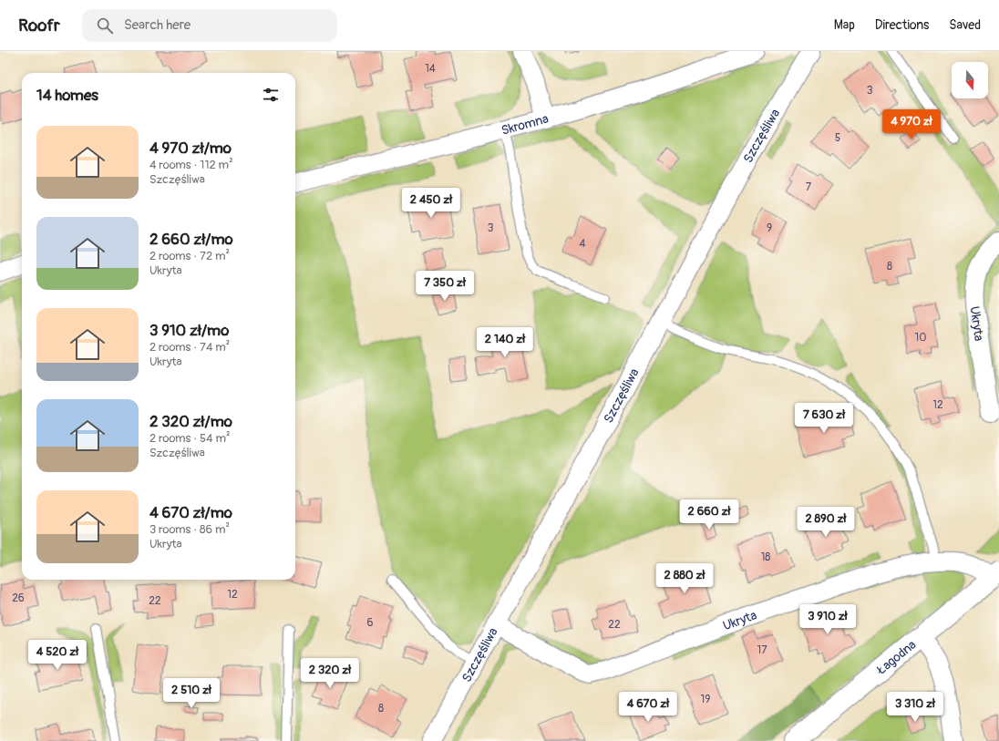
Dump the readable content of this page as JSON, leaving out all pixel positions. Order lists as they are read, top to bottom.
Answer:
{
  "streets": {
    "street": [
      "Skromna",
      "Szczęśliwa",
      "Ukryta",
      "Łagodna"
    ]
  },
  "crossings": [
    ["Szczęśliwa", "Ukryta"],
    ["Ukryta", "Łagodna"]
  ],
  "house_numbers": [
    "14",
    "3",
    "5",
    "7",
    "3",
    "9",
    "4",
    "8",
    "10",
    "12",
    "18",
    "12",
    "26",
    "22",
    "6",
    "22",
    "17",
    "19",
    "8"
  ],
  "north": "bottom",
  "page": {
    "header": "Roofr",
    "search": "Search here",
    "nav": ["Map", "Directions", "Saved"],
    "heading": "14 homes",
    "price": [
      "4 970 zł",
      "2 450 zł",
      "7 350 zł",
      "2 140 zł",
      "7 630 zł",
      "2 660 zł",
      "2 890 zł",
      "2 880 zł",
      "3 910 zł",
      "4 520 zł",
      "2 320 zł",
      "2 510 zł",
      "4 670 zł",
      "3 310 zł"
    ],
    "list": [
      {
        "name": "4 970 zł/mo",
        "note": "4 rooms · 112 m² · Szczęśliwa"
      },
      {
        "name": "2 660 zł/mo",
        "note": "2 rooms · 72 m² · Ukryta"
      },
      {
        "name": "3 910 zł/mo",
        "note": "2 rooms · 74 m² · Ukryta"
      },
      {
        "name": "2 320 zł/mo",
        "note": "2 rooms · 54 m² · Szczęśliwa"
      },
      {
        "name": "4 670 zł/mo",
        "note": "3 rooms · 86 m² · Ukryta"
      }
    ]
  }
}
